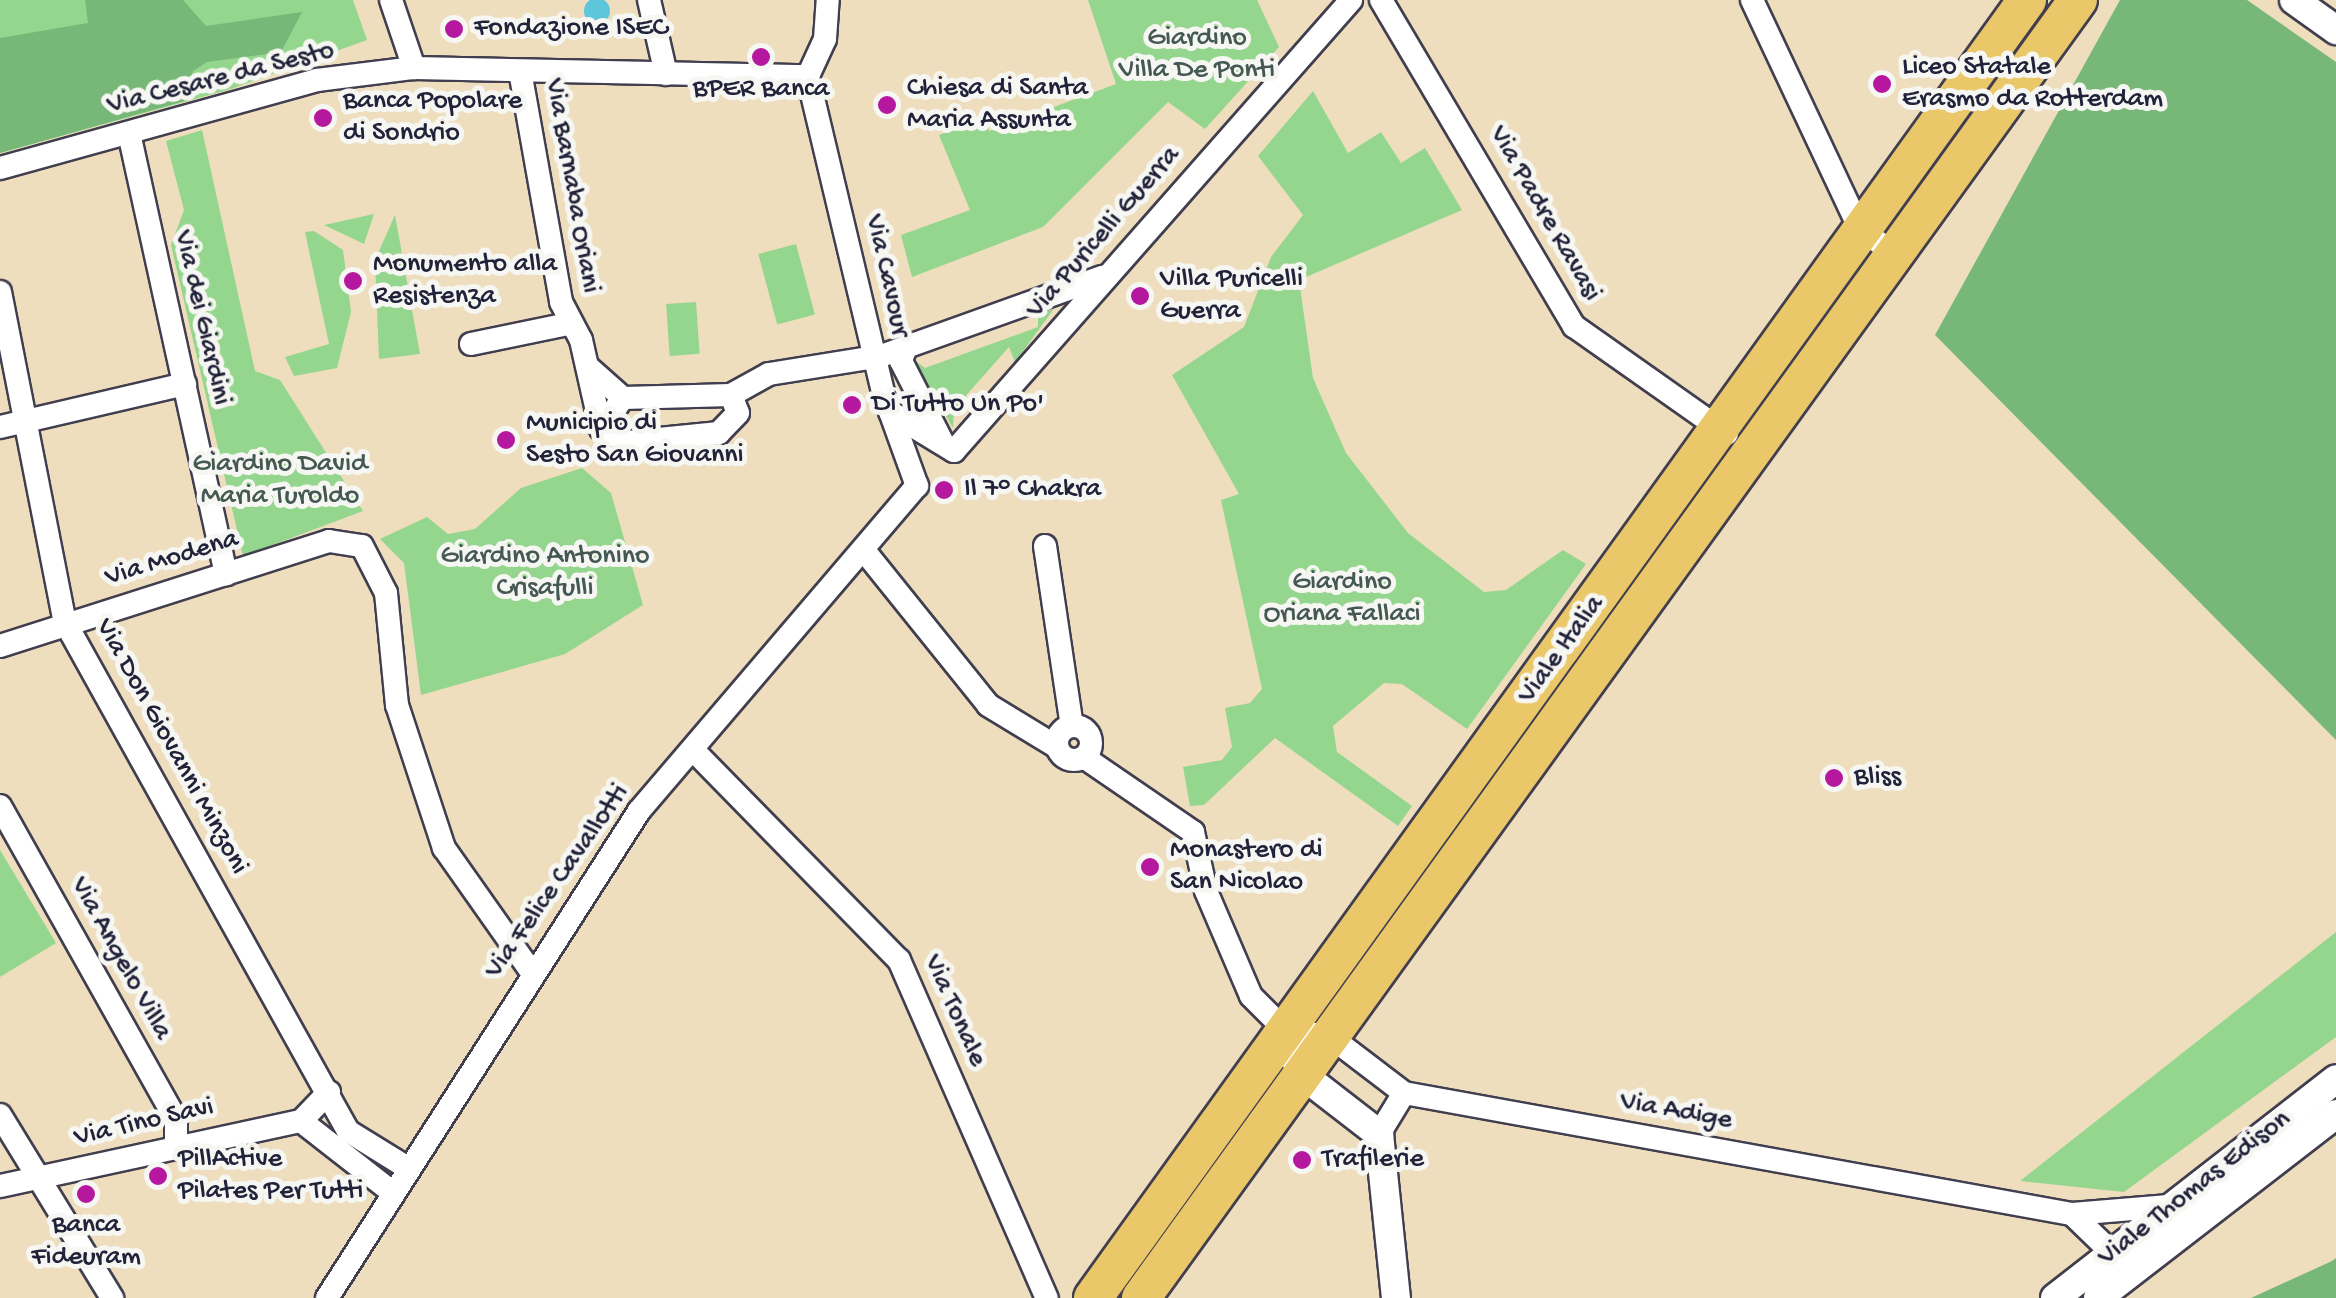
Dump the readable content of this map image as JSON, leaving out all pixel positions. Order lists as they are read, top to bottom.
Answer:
{
  "streets": {
    "main road": ["Viale Italia"],
    "street": [
      "Via Cesare da Sesto",
      "Via Barnaba Oriani",
      "Via Padre Ravasi",
      "Via Puricelli Guerra",
      "Via Cavour",
      "Via dei Giardini",
      "Via Modena",
      "Via Don Giovanni Minzoni",
      "Via Felice Cavallotti",
      "Via Angelo Villa",
      "Via Tonale",
      "Via Adige",
      "Via Tino Savi",
      "Viale Thomas Edison"
    ]
  },
  "crossings": [
    ["Via Cesare da Sesto", "Via Barnaba Oriani"],
    ["Via Cesare da Sesto", "Via Cavour"],
    ["Via Cesare da Sesto", "Via dei Giardini"],
    ["Via Padre Ravasi", "Viale Italia"],
    ["Via Puricelli Guerra", "Via Cavour"],
    ["Via Cavour", "Via Felice Cavallotti"],
    ["Via dei Giardini", "Via Modena"],
    ["Via Modena", "Via Don Giovanni Minzoni"],
    ["Via Modena", "Via Felice Cavallotti"],
    ["Viale Italia", "Via Adige"],
    ["Via Don Giovanni Minzoni", "Via Felice Cavallotti"],
    ["Via Felice Cavallotti", "Via Tonale"],
    ["Via Angelo Villa", "Via Tino Savi"],
    ["Via Adige", "Viale Thomas Edison"]
  ],
  "parks": [
    "Giardino Villa De Ponti",
    "Giardino David Maria Turoldo",
    "Giardino Antonino Crisafulli",
    "Giardino Oriana Fallaci"
  ],
  "places": [
    "Fondazione ISEC",
    "BPER Banca",
    "Liceo Statale Erasmo da Rotterdam",
    "Chiesa di Santa Maria Assunta",
    "Banca Popolare di Sondrio",
    "Monumento alla Resistenza",
    "Villa Puricelli Guerra",
    "Di Tutto Un Po'",
    "Municipio di Sesto San Giovanni",
    "Il 7° Chakra",
    "Bliss",
    "Monastero di San Nicolao",
    "Trafilerie",
    "PillActive Pilates Per Tutti",
    "Banca Fideuram"
  ]
}
